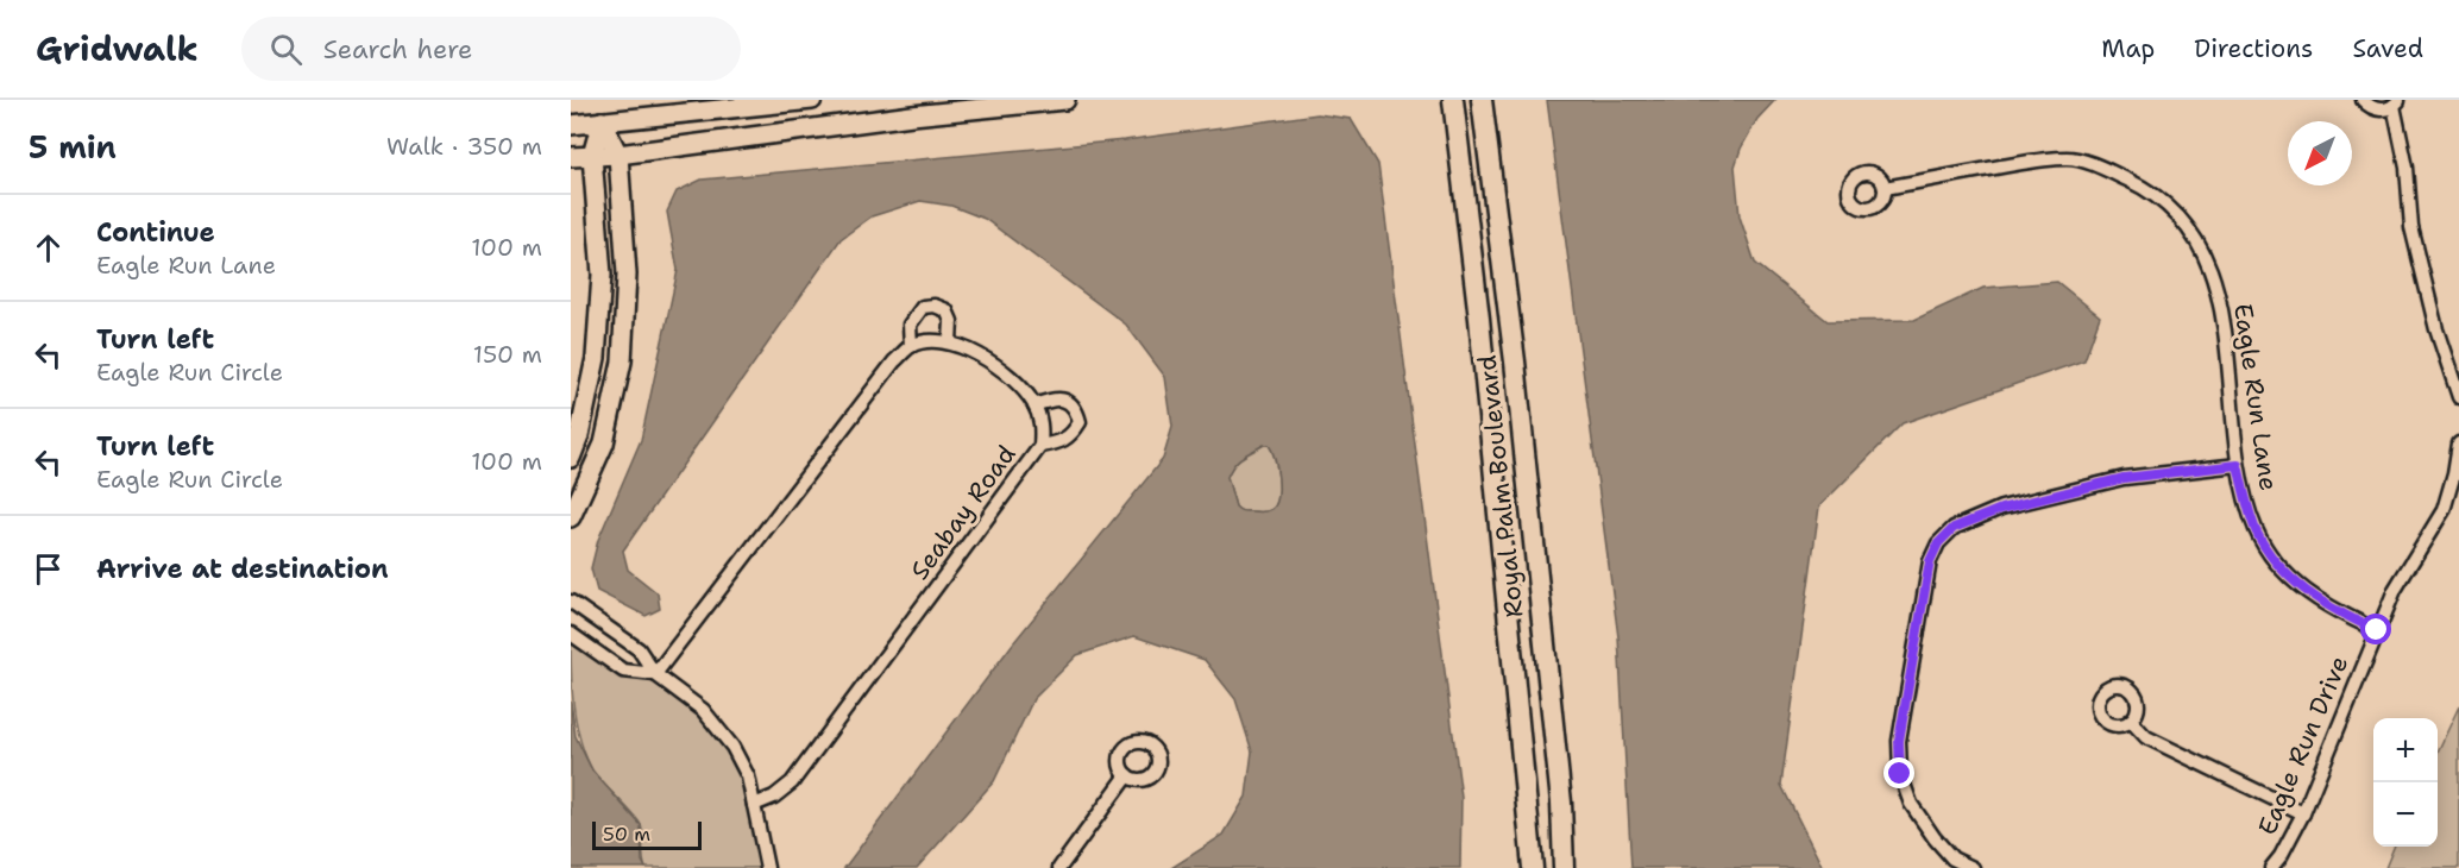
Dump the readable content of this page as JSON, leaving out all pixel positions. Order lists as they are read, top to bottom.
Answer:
{
  "streets": {
    "main road": ["Royal Palm Boulevard"],
    "street": ["Eagle Run Lane", "Seabay Road", "Eagle Run Drive"]
  },
  "crossings": [
    ["Eagle Run Lane", "Eagle Run Drive"]
  ],
  "scale_bar": "50 m",
  "north": "bottom left",
  "page": {
    "header": "Gridwalk",
    "search": "Search here",
    "nav": ["Map", "Directions", "Saved"],
    "heading": ["5 min", "Walk · 350 m"],
    "list": [
      ["Continue", "Eagle Run Lane", "100 m"],
      ["Turn left", "Eagle Run Circle", "150 m"],
      ["Turn left", "Eagle Run Circle", "100 m"],
      "Arrive at destination"
    ],
    "map_buttons": ["+", "−"],
    "scale": "50 m"
  }
}
